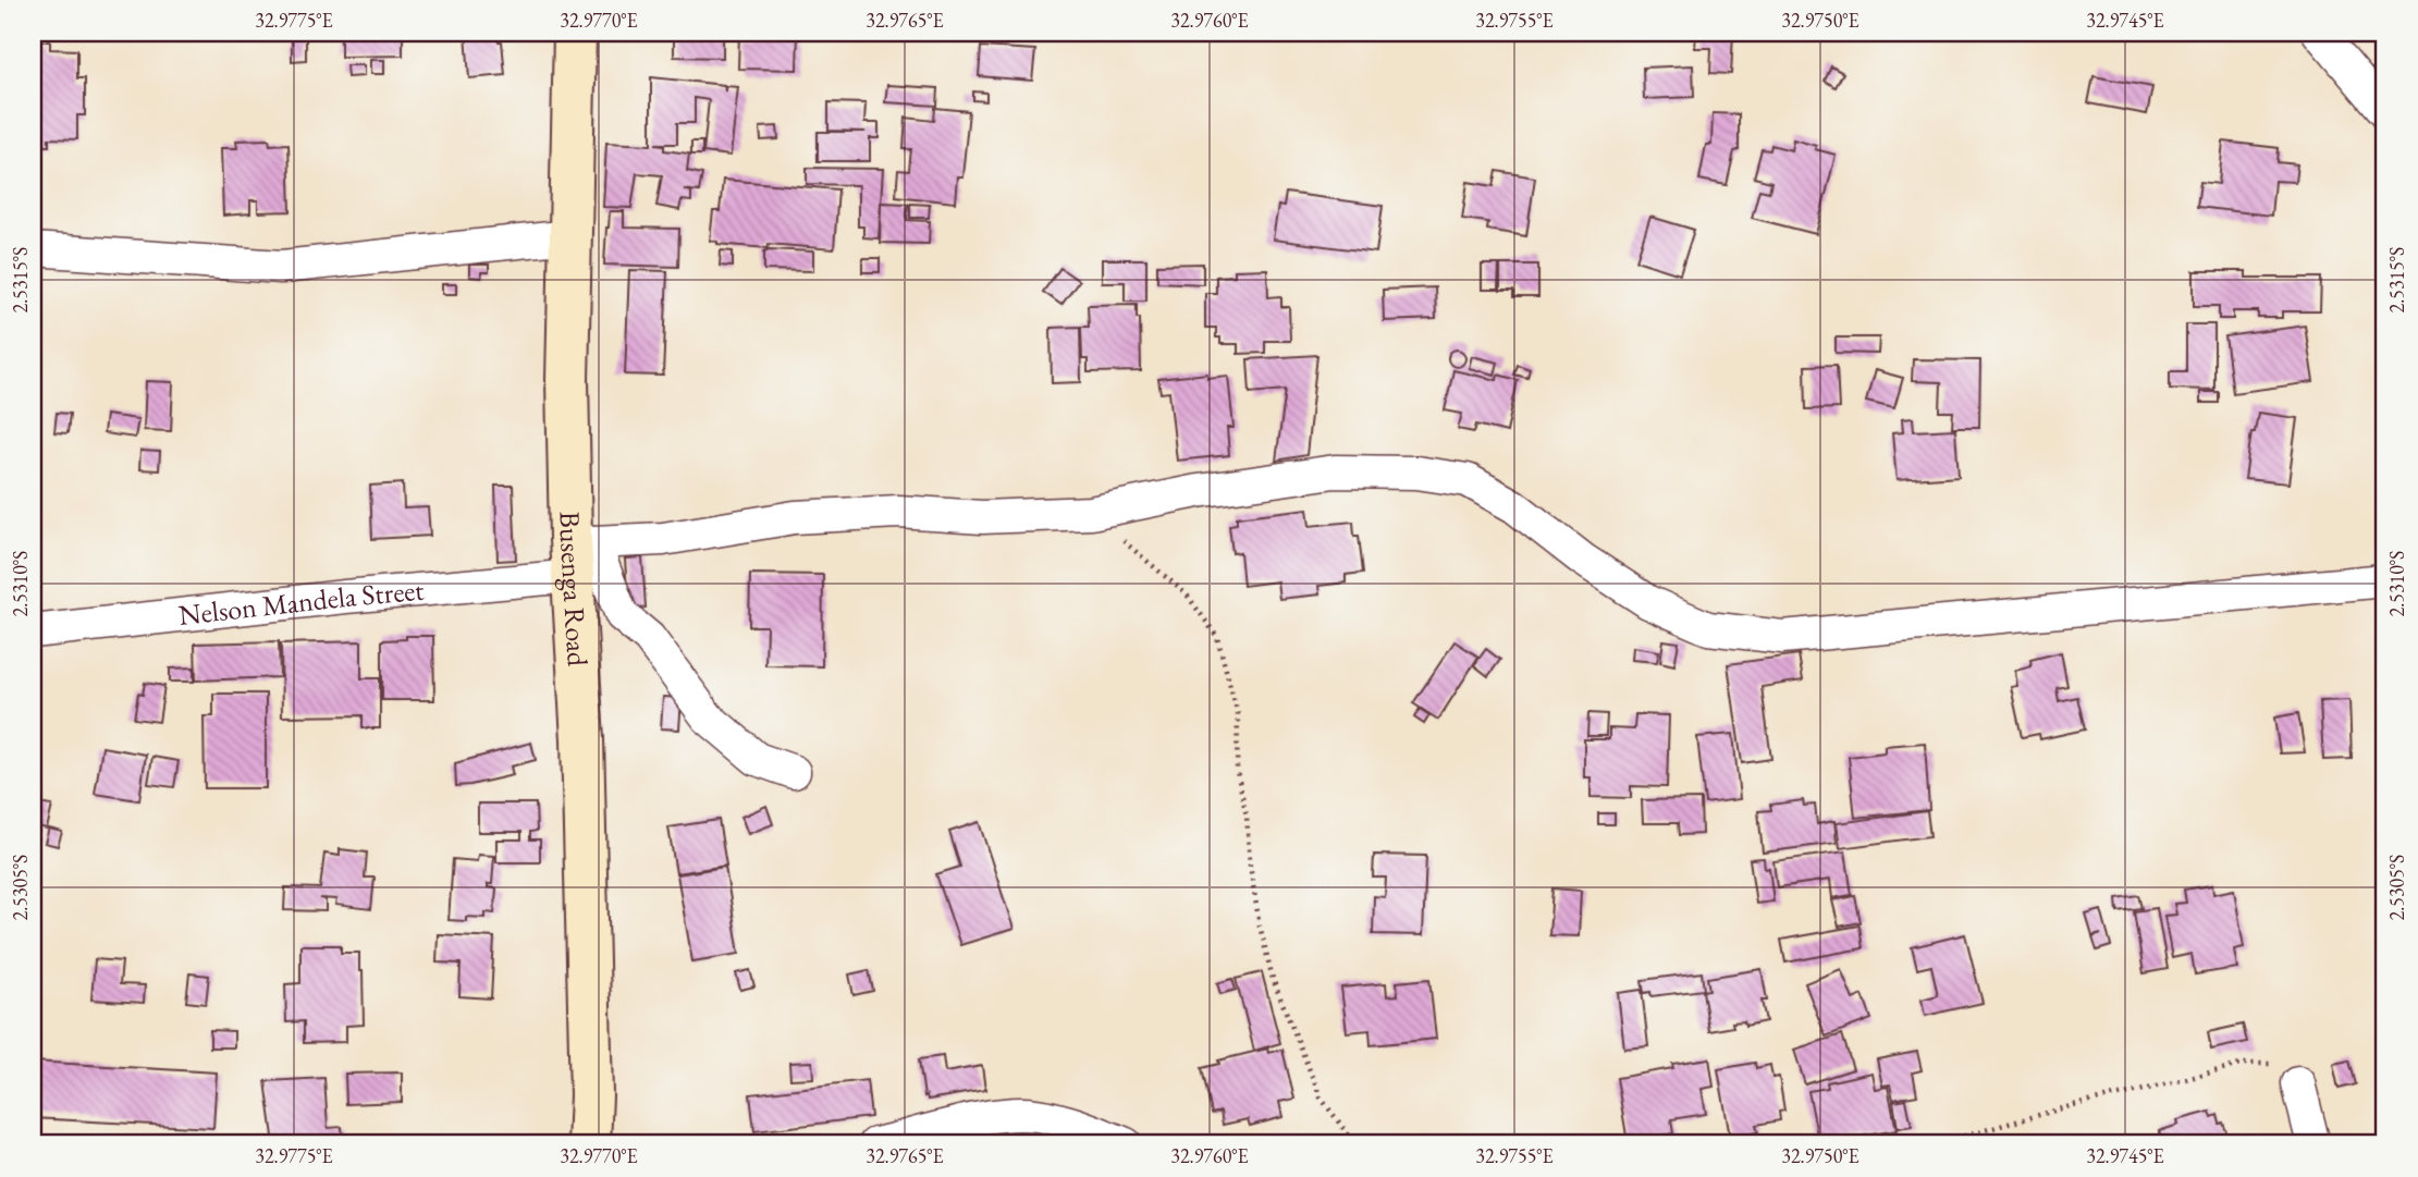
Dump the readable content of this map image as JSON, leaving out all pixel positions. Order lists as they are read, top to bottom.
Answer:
{
  "streets": {
    "street": ["Busenga Road", "Nelson Mandela Street"]
  },
  "crossings": [
    ["Busenga Road", "Nelson Mandela Street"]
  ],
  "coordinates": [
    "32.9775°E",
    "32.9770°E",
    "32.9765°E",
    "32.9760°E",
    "32.9755°E",
    "32.9750°E",
    "32.9745°E",
    "2.5315°S",
    "2.5310°S",
    "2.5305°S"
  ]
}
